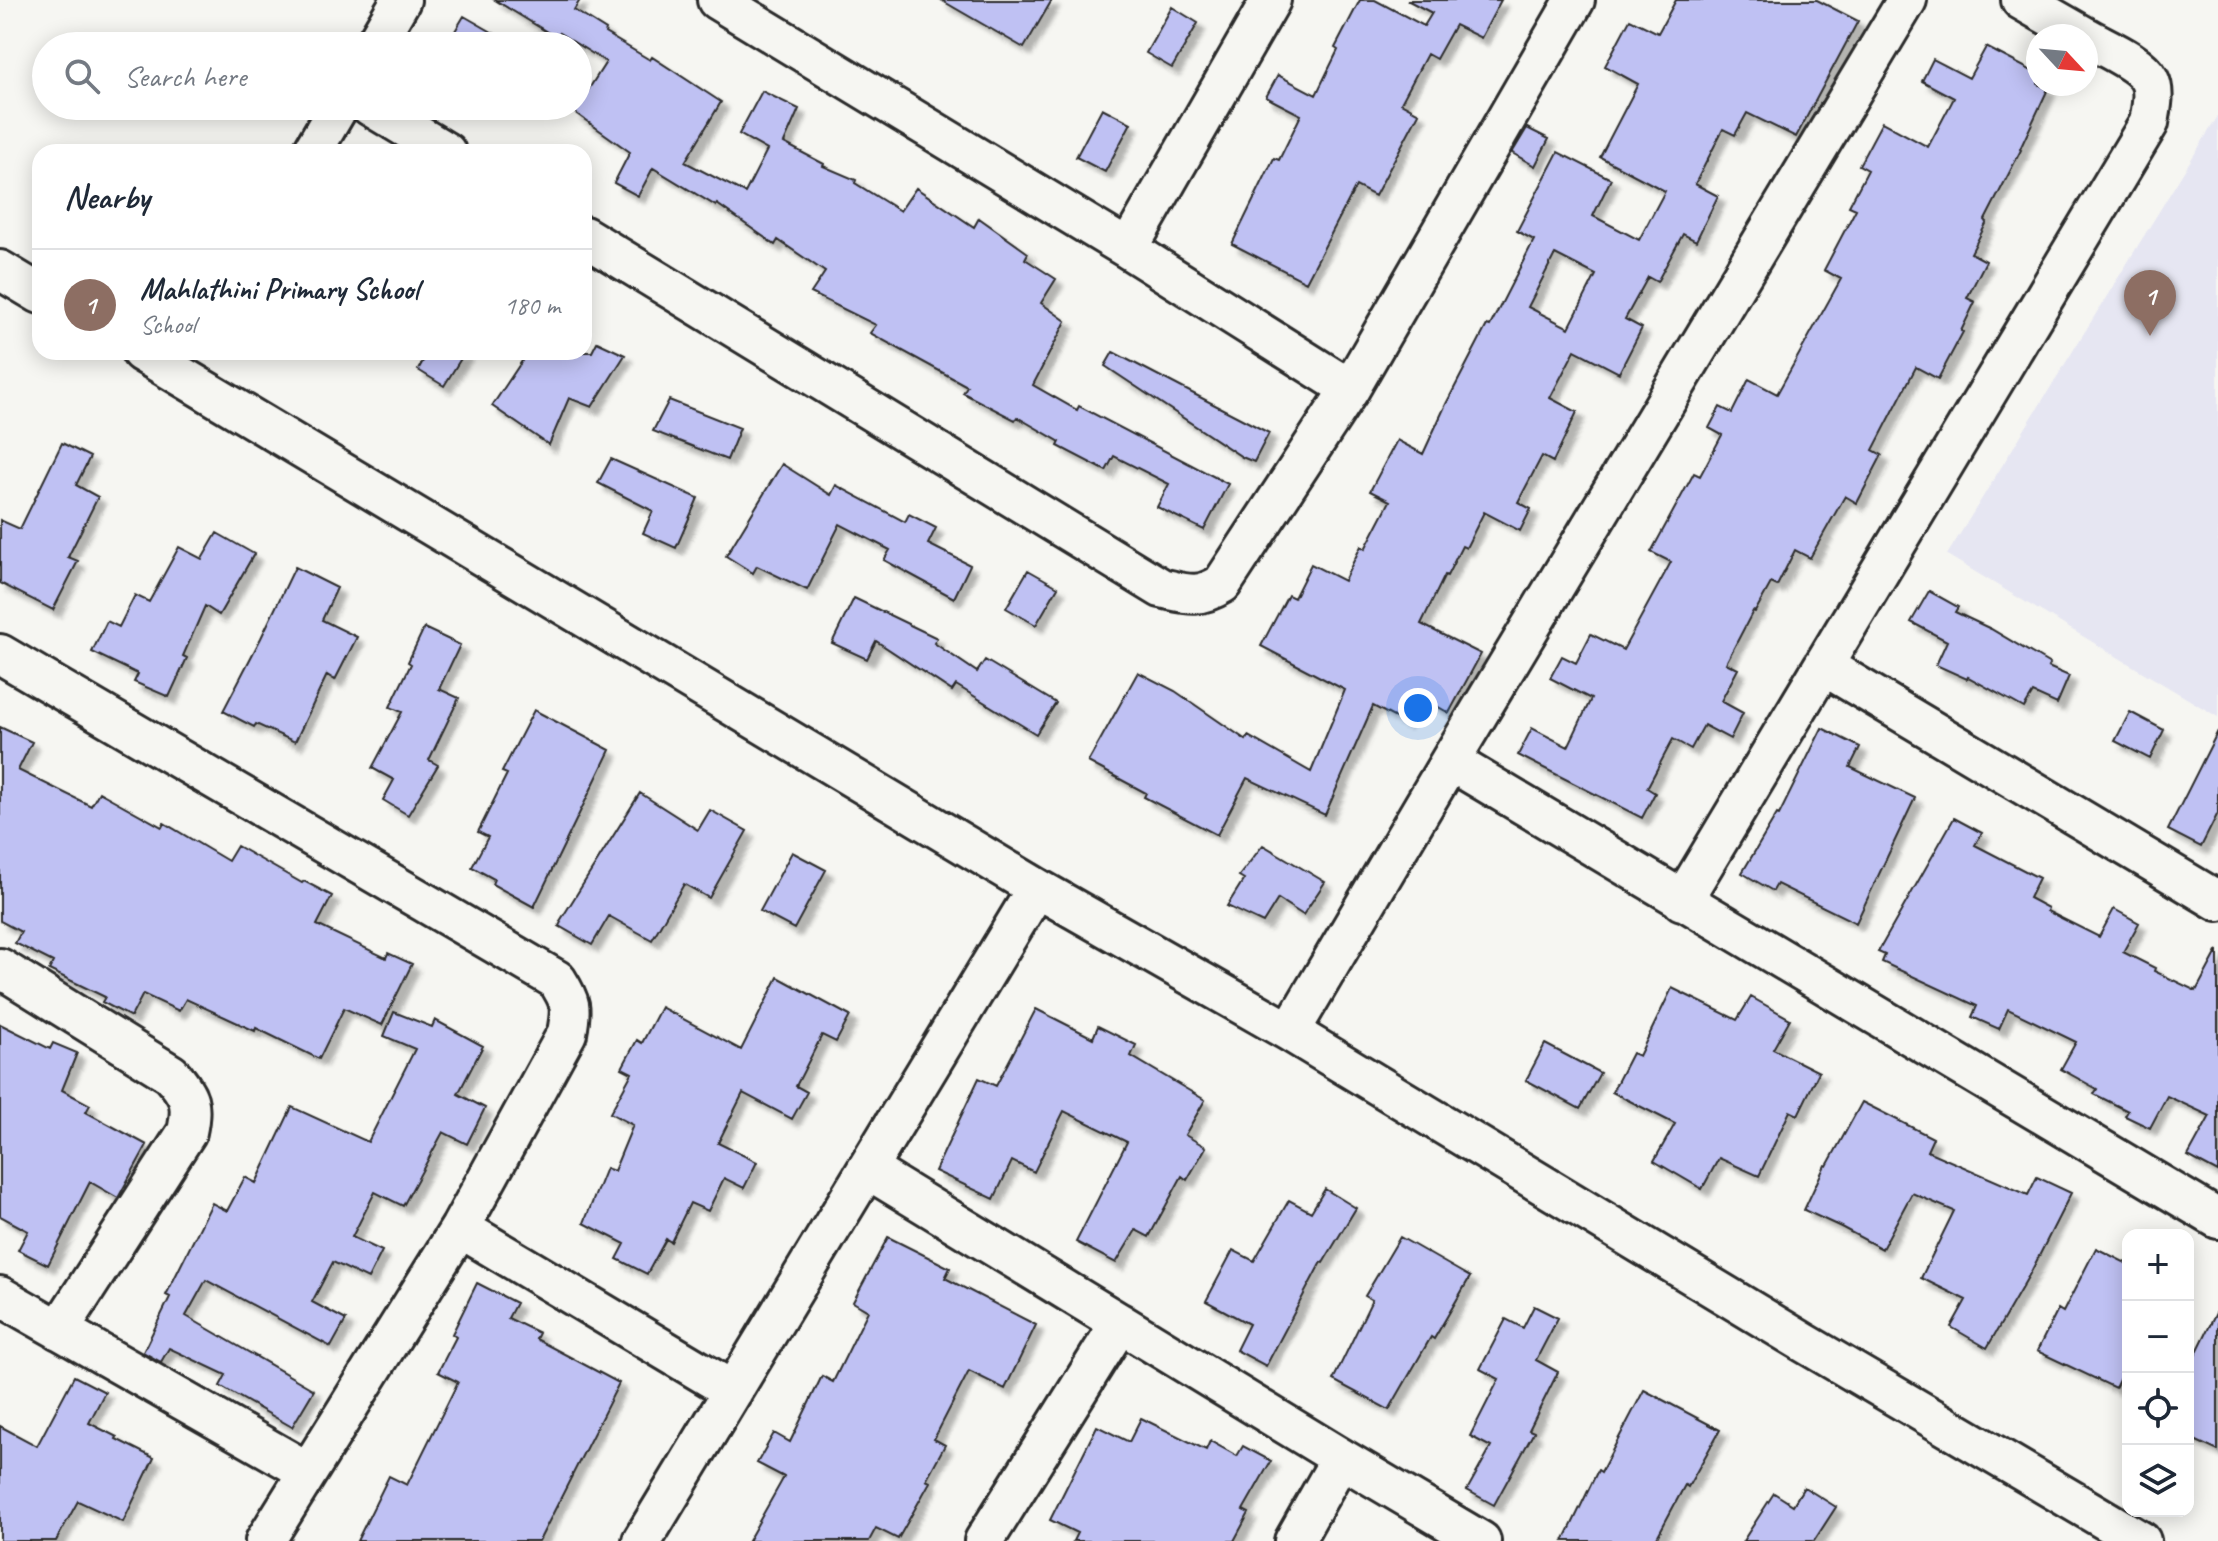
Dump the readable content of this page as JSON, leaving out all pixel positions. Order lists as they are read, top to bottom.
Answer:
{
  "north": "bottom right",
  "page": {
    "search": "Search here",
    "heading": "Nearby",
    "list": [
      {
        "mark": "1",
        "name": "Mahlathini Primary School",
        "note": "School",
        "value": "180 m"
      }
    ],
    "pins": "1",
    "map_buttons": ["+", "−"]
  }
}
